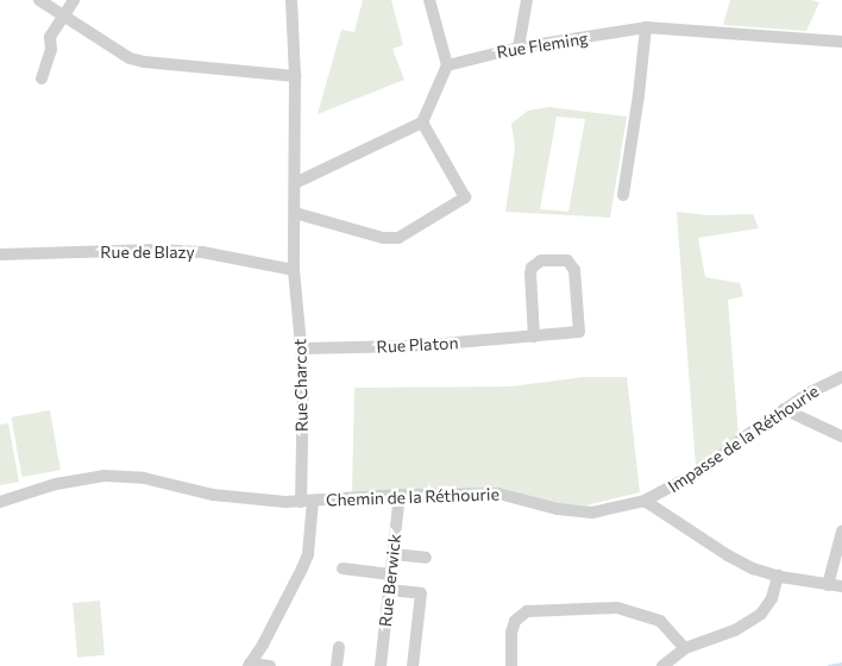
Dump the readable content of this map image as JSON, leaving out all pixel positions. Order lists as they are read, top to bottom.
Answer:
{
  "streets": {
    "street": [
      "Rue Fleming",
      "Rue de Blazy",
      "Rue Platon",
      "Rue Charcot",
      "Impasse de la Réthourie",
      "Chemin de la Réthourie",
      "Rue Berwick"
    ]
  },
  "crossings": [
    ["Rue de Blazy", "Rue Charcot"],
    ["Rue Platon", "Rue Charcot"],
    ["Rue Charcot", "Chemin de la Réthourie"],
    ["Impasse de la Réthourie", "Chemin de la Réthourie"],
    ["Chemin de la Réthourie", "Rue Berwick"]
  ]
}
